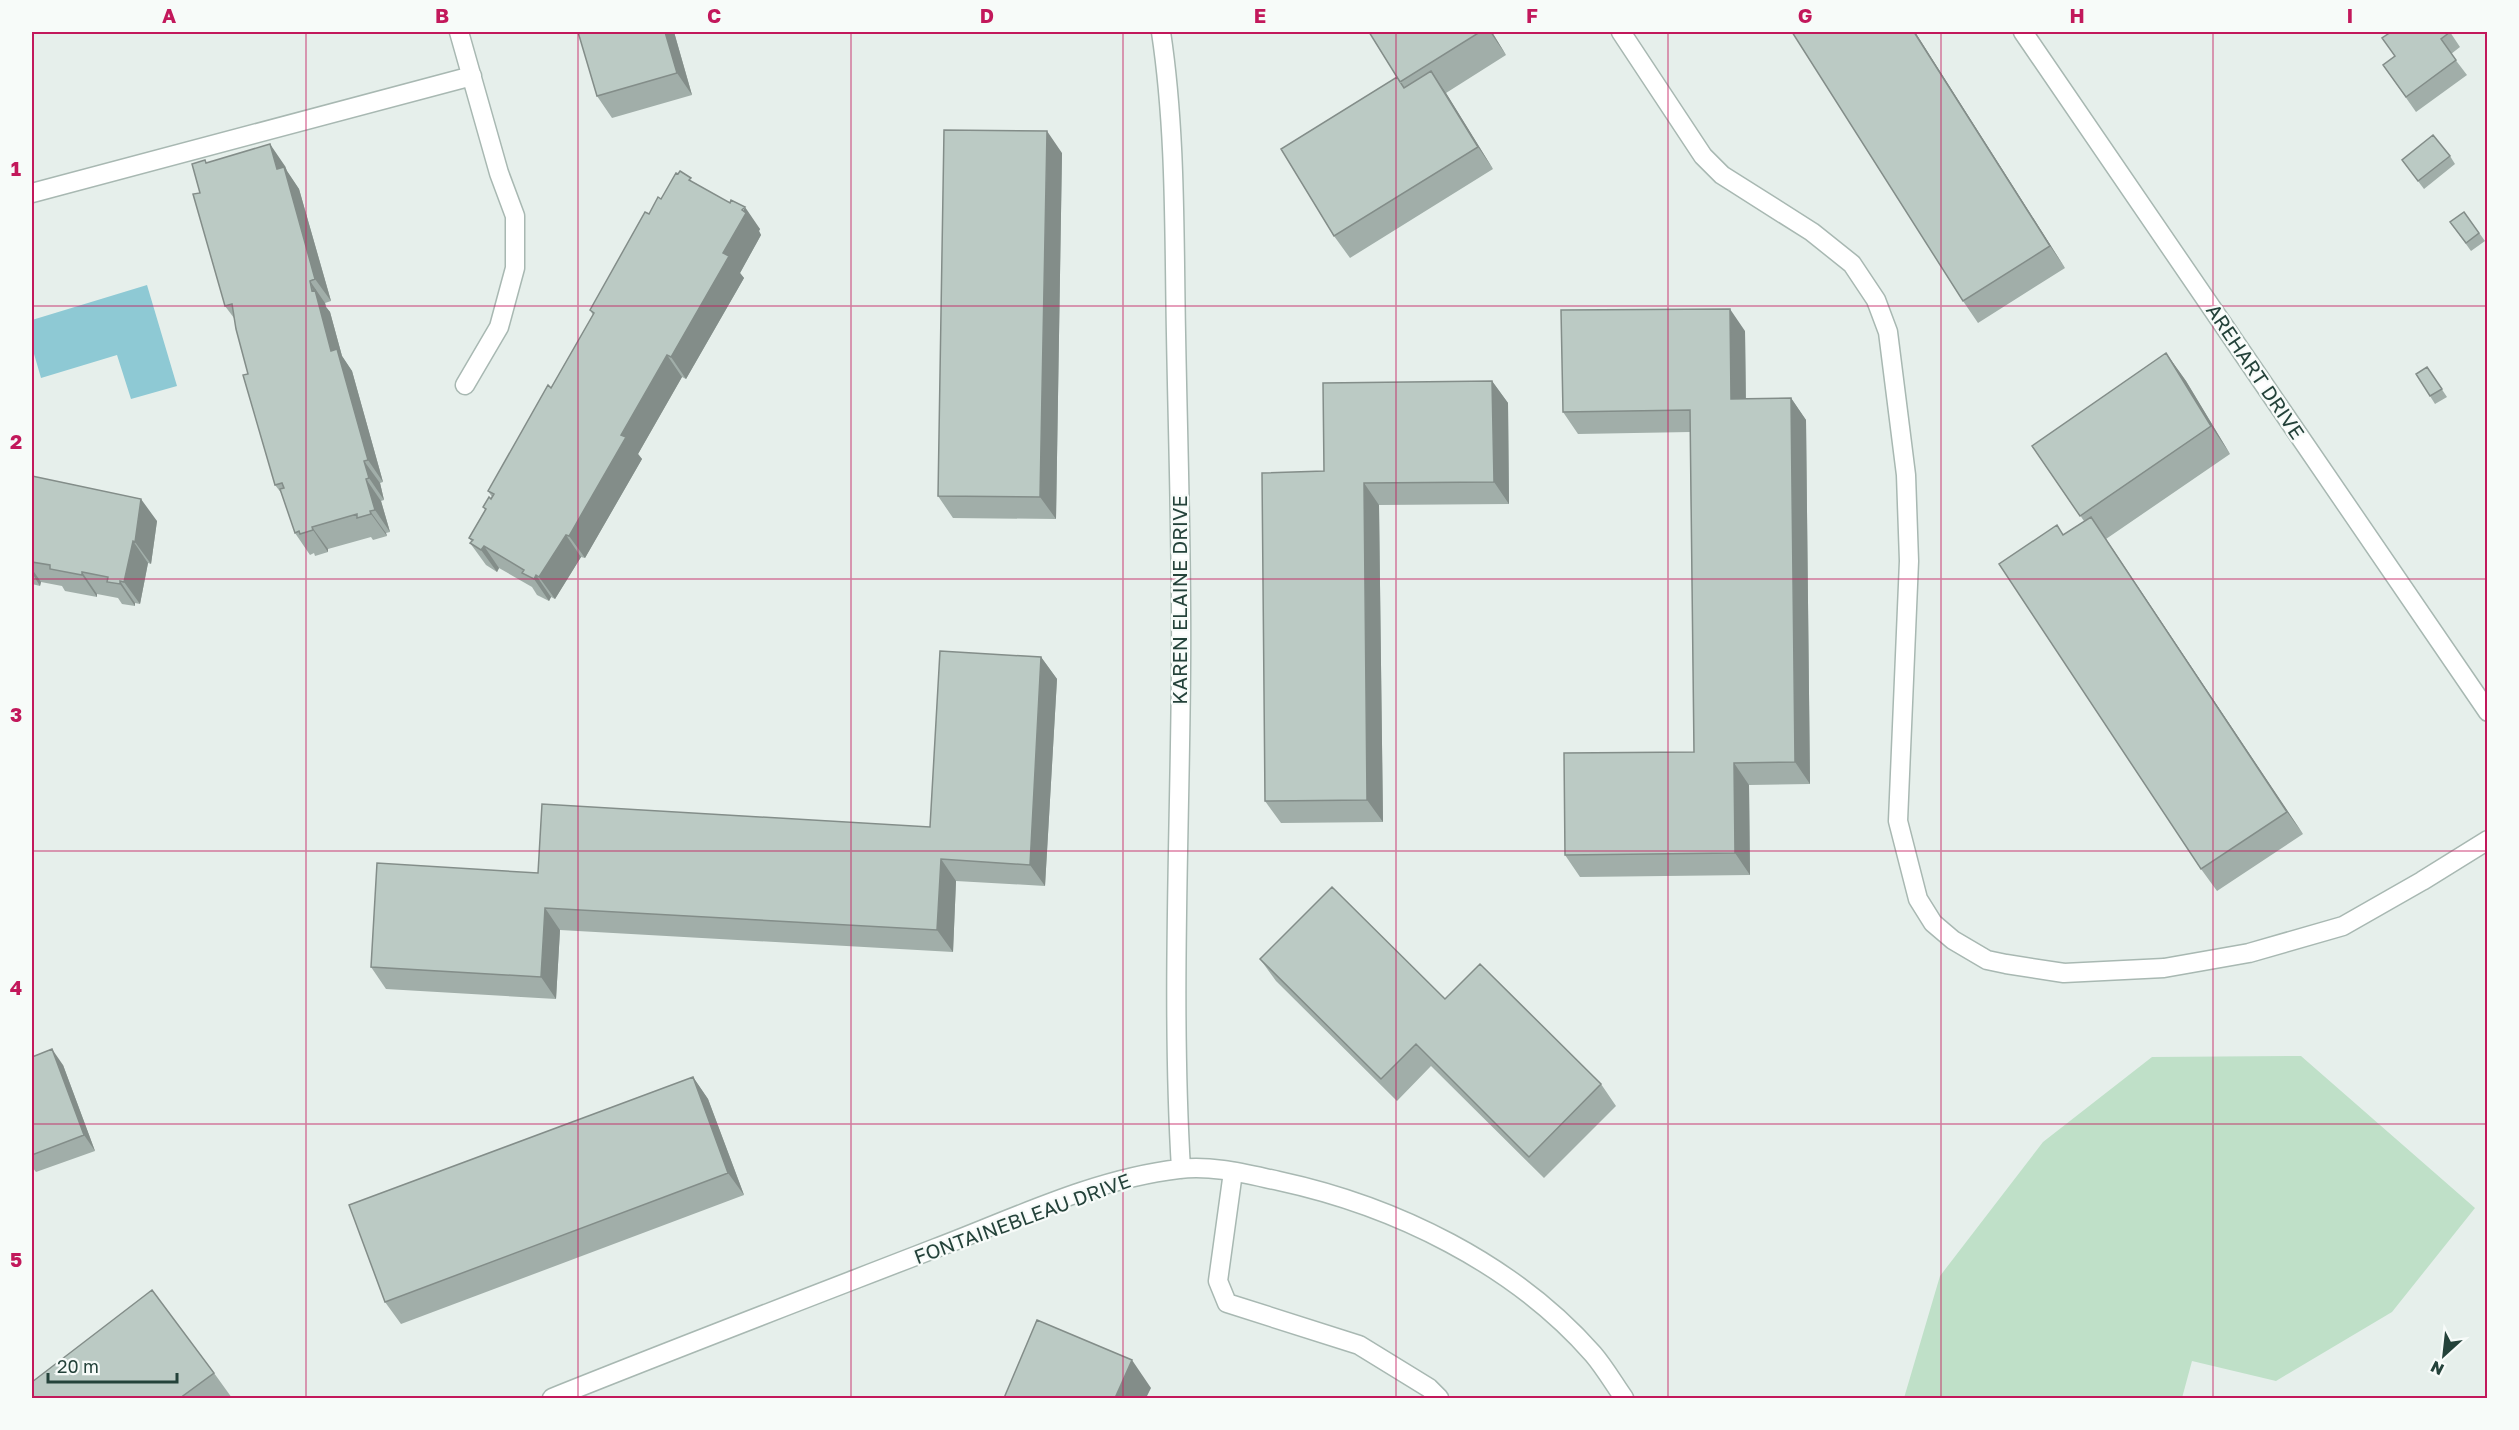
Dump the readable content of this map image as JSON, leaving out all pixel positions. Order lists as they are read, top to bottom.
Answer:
{
  "streets": {
    "street": ["AREHART DRIVE", "KAREN ELAINE DRIVE", "FONTAINEBLEAU DRIVE"]
  },
  "crossings": [
    ["KAREN ELAINE DRIVE", "FONTAINEBLEAU DRIVE"]
  ],
  "scale_bar": "20 m",
  "north": "bottom left",
  "grid": {
    "columns": [
      "A",
      "B",
      "C",
      "D",
      "E",
      "F",
      "G",
      "H",
      "I"
    ],
    "rows": [
      "1",
      "2",
      "3",
      "4",
      "5"
    ]
  }
}
